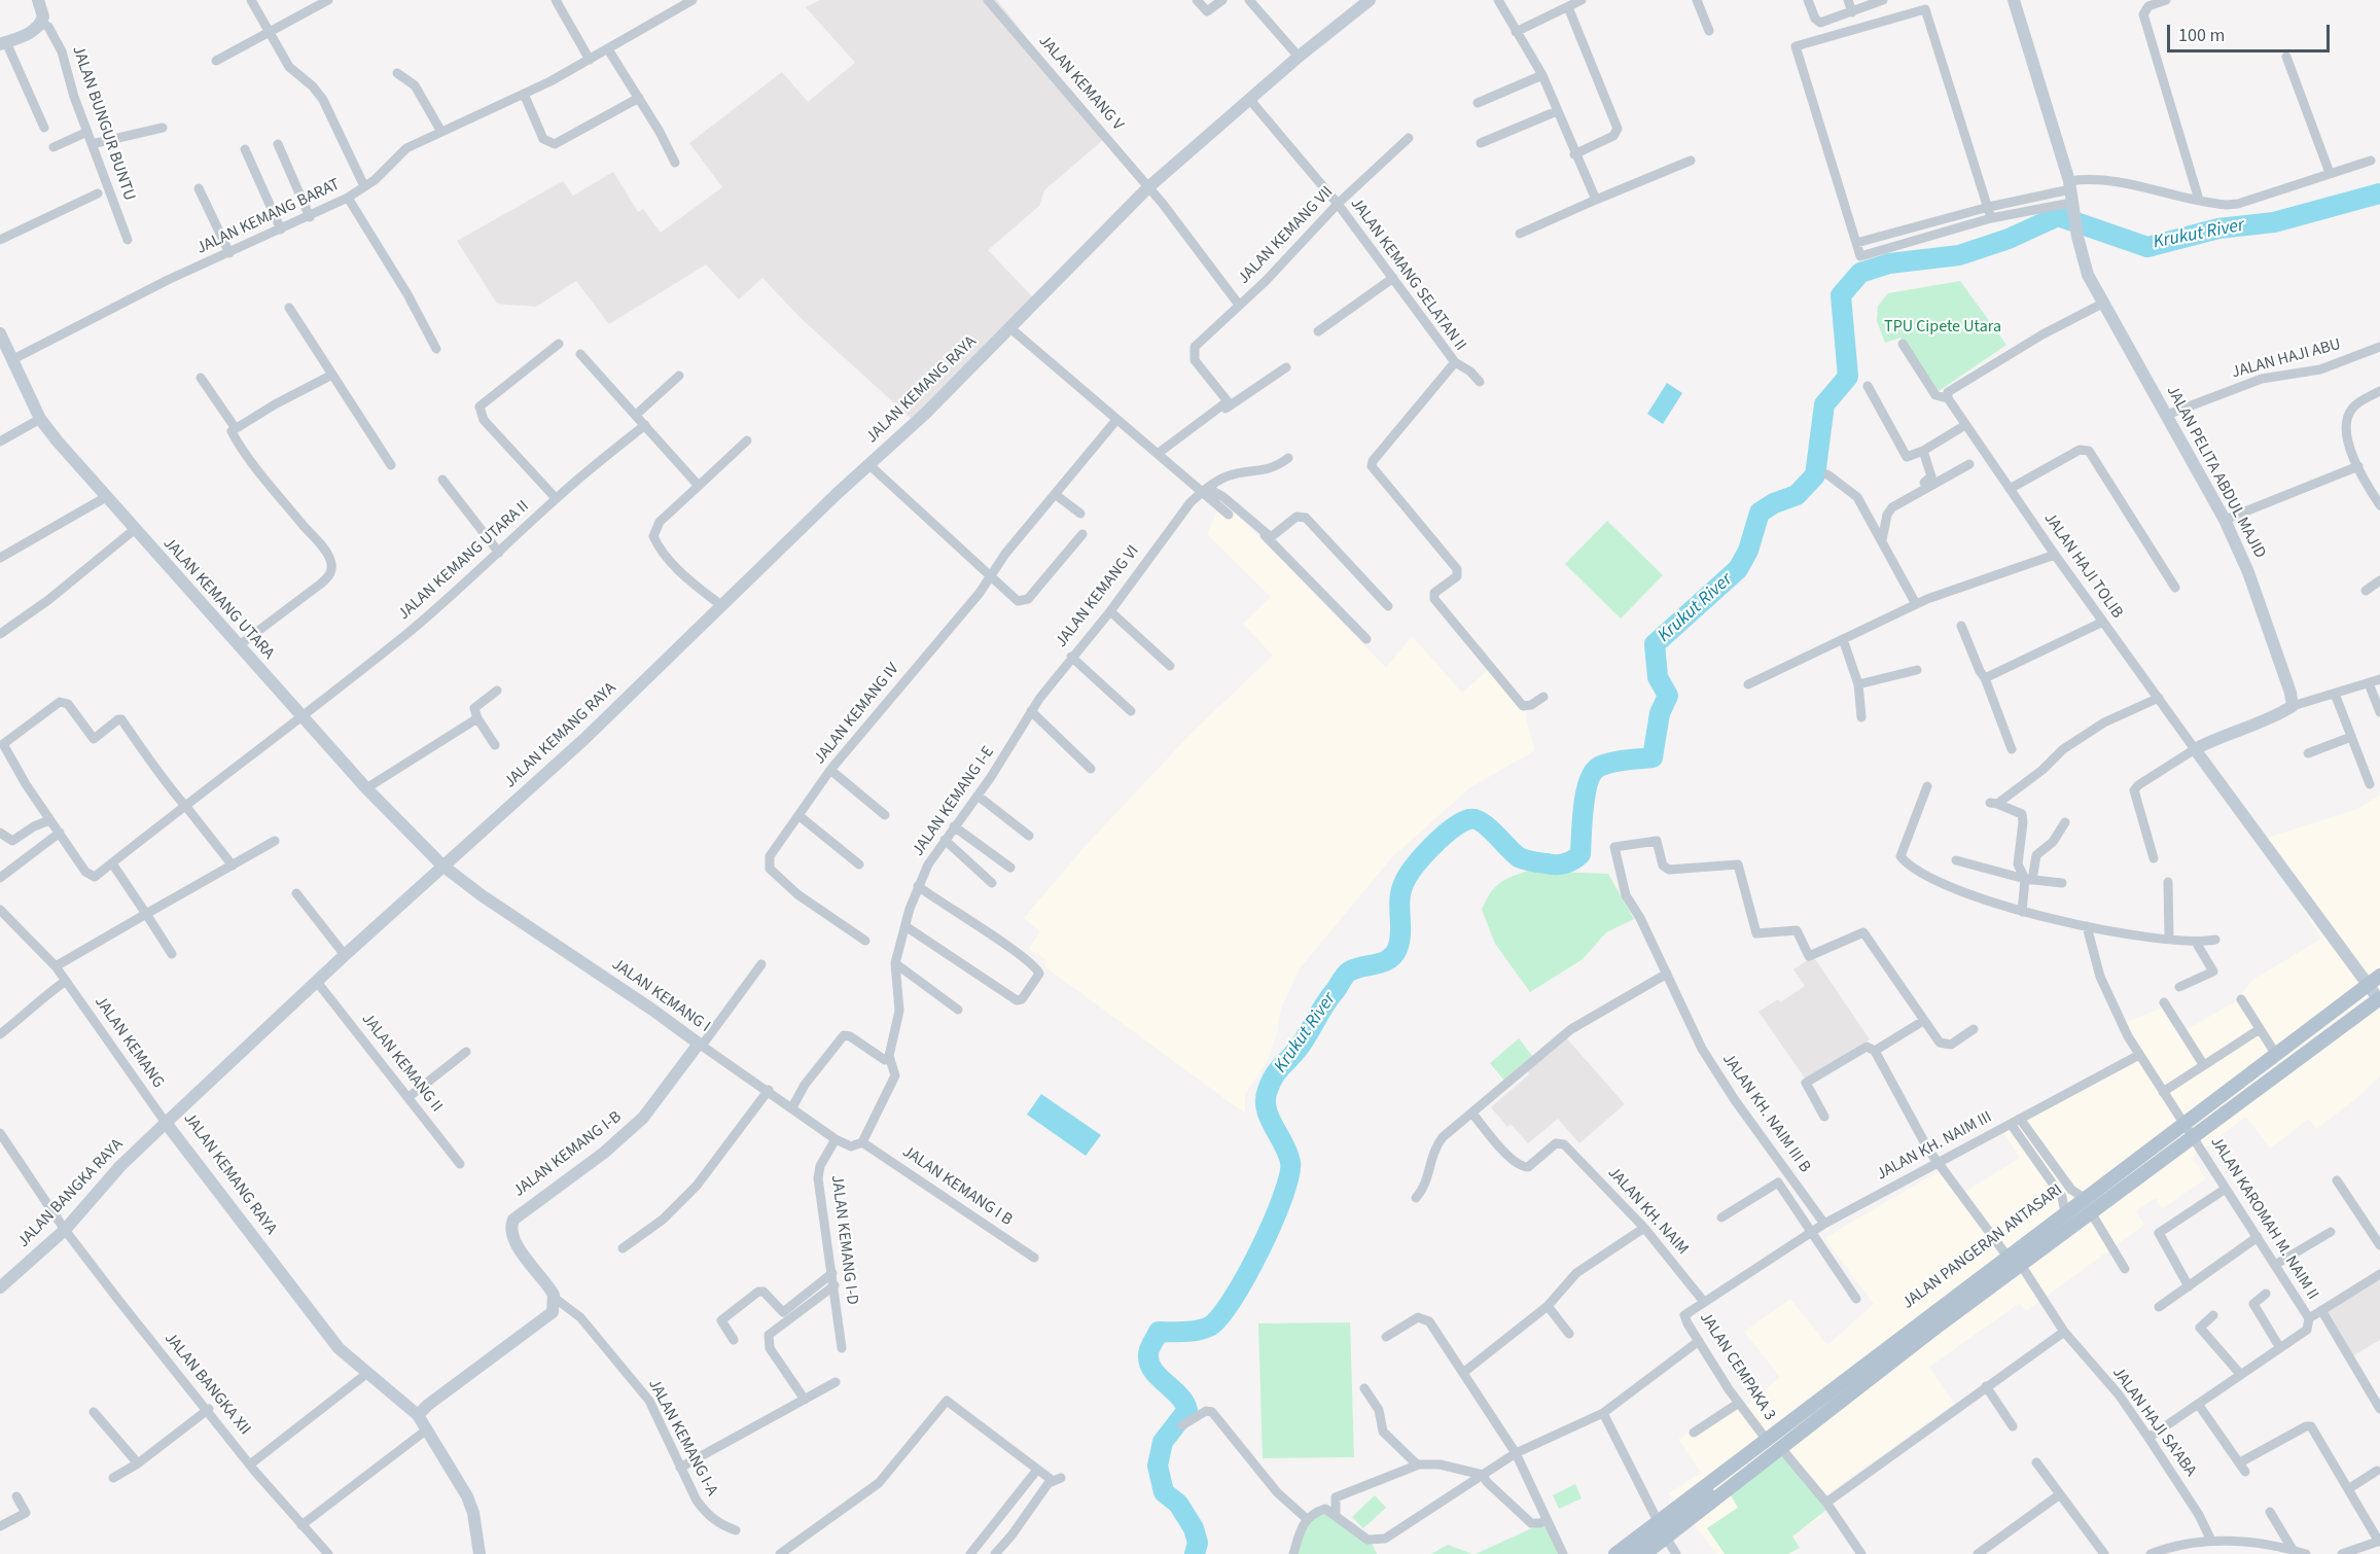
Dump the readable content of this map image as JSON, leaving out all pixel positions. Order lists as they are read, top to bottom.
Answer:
{
  "streets": {
    "main road": ["JALAN PANGERAN ANTASARI"],
    "street": [
      "JALAN KEMANG V",
      "JALAN BUNGUR BUNTU",
      "JALAN KEMANG BARAT",
      "JALAN KEMANG VII",
      "JALAN KEMANG SELATAN II",
      "JALAN HAJI ABU",
      "JALAN KEMANG RAYA",
      "JALAN PELITA ABDUL MAJID",
      "JALAN KEMANG UTARA II",
      "JALAN HAJI TOLIB",
      "JALAN KEMANG VI",
      "JALAN KEMANG UTARA",
      "JALAN KEMANG IV",
      "JALAN KEMANG I-E",
      "JALAN KEMANG I",
      "JALAN KEMANG",
      "JALAN KEMANG II",
      "JALAN KH. NAIM III B",
      "JALAN KH. NAIM III",
      "JALAN KEMANG I-B",
      "JALAN KEMANG I B",
      "JALAN BANGKA RAYA",
      "JALAN KH. NAIM",
      "JALAN KAROMAH M. NAIM II",
      "JALAN KEMANG I-D",
      "JALAN CEMPAKA 3",
      "JALAN BANGKA XII",
      "JALAN HAJI SA'ABA",
      "JALAN KEMANG I-A"
    ]
  },
  "crossings": [
    ["JALAN KEMANG V", "JALAN KEMANG VII"],
    ["JALAN KEMANG V", "JALAN KEMANG RAYA"],
    ["JALAN KEMANG BARAT", "JALAN KEMANG UTARA"],
    ["JALAN KEMANG VII", "JALAN KEMANG SELATAN II"],
    ["JALAN KEMANG VII", "JALAN KEMANG RAYA"],
    ["JALAN KEMANG SELATAN II", "JALAN KEMANG RAYA"],
    ["JALAN HAJI ABU", "JALAN PELITA ABDUL MAJID"],
    ["JALAN KEMANG RAYA", "JALAN KEMANG UTARA"],
    ["JALAN KEMANG RAYA", "JALAN KEMANG I"],
    ["JALAN KEMANG RAYA", "JALAN KEMANG"],
    ["JALAN KEMANG RAYA", "JALAN KEMANG II"],
    ["JALAN KEMANG RAYA", "JALAN BANGKA RAYA"],
    ["JALAN KEMANG UTARA II", "JALAN KEMANG UTARA"],
    ["JALAN KEMANG VI", "JALAN KEMANG I-E"],
    ["JALAN KEMANG UTARA", "JALAN KEMANG I"],
    ["JALAN KEMANG I-E", "JALAN KEMANG I"],
    ["JALAN KEMANG I-E", "JALAN KEMANG I B"],
    ["JALAN KEMANG I", "JALAN KEMANG I-B"],
    ["JALAN KEMANG I", "JALAN KEMANG I B"],
    ["JALAN KEMANG I", "JALAN KEMANG I-D"],
    ["JALAN KEMANG", "JALAN BANGKA RAYA"],
    ["JALAN KH. NAIM III B", "JALAN KH. NAIM III"],
    ["JALAN KH. NAIM III", "JALAN KH. NAIM"],
    ["JALAN KH. NAIM III", "JALAN CEMPAKA 3"],
    ["JALAN KEMANG I-B", "JALAN KEMANG I-A"],
    ["JALAN BANGKA RAYA", "JALAN BANGKA XII"],
    ["JALAN KAROMAH M. NAIM II", "JALAN PANGERAN ANTASARI"],
    ["JALAN PANGERAN ANTASARI", "JALAN CEMPAKA 3"]
  ],
  "water": ["Krukut River"],
  "parks": ["TPU Cipete Utara"],
  "scale_bar": "100 m"
}
